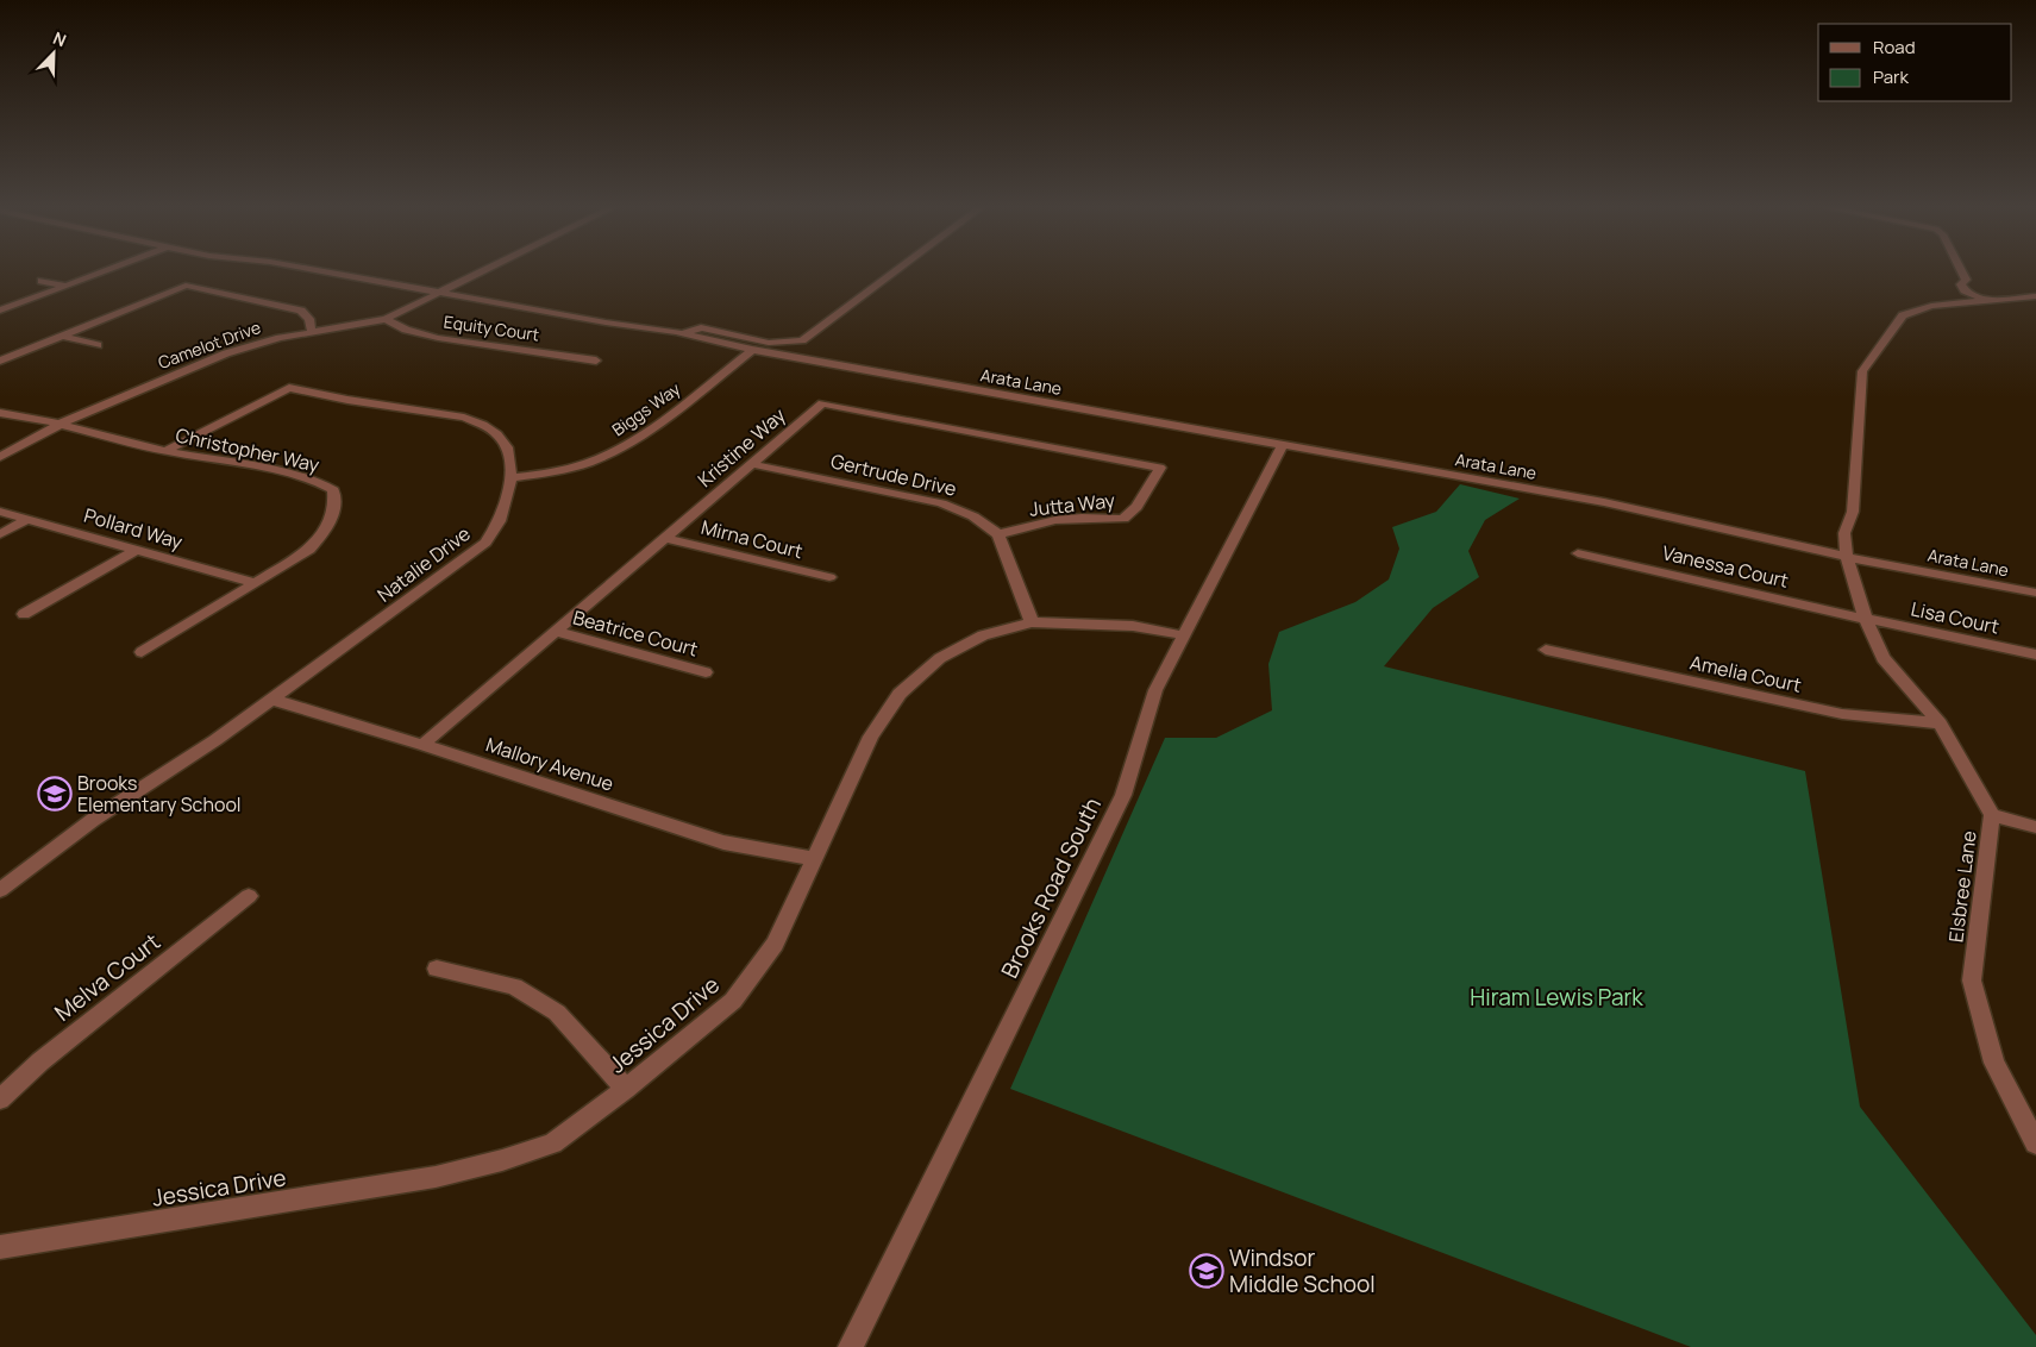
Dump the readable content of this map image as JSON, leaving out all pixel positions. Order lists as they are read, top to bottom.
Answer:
{
  "streets": {
    "street": [
      "Equity Court",
      "Camelot Drive",
      "Arata Lane",
      "Biggs Way",
      "Kristine Way",
      "Christopher Way",
      "Gertrude Drive",
      "Jutta Way",
      "Pollard Way",
      "Mirna Court",
      "Natalie Drive",
      "Vanessa Court",
      "Lisa Court",
      "Beatrice Court",
      "Amelia Court",
      "Mallory Avenue",
      "Elsbree Lane",
      "Brooks Road South",
      "Melva Court",
      "Jessica Drive"
    ]
  },
  "crossings": [
    ["Equity Court", "Camelot Drive"],
    ["Camelot Drive", "Arata Lane"],
    ["Camelot Drive", "Christopher Way"],
    ["Arata Lane", "Biggs Way"],
    ["Arata Lane", "Elsbree Lane"],
    ["Arata Lane", "Brooks Road South"],
    ["Biggs Way", "Natalie Drive"],
    ["Kristine Way", "Gertrude Drive"],
    ["Kristine Way", "Jutta Way"],
    ["Kristine Way", "Mirna Court"],
    ["Kristine Way", "Beatrice Court"],
    ["Kristine Way", "Mallory Avenue"],
    ["Christopher Way", "Pollard Way"],
    ["Christopher Way", "Natalie Drive"],
    ["Gertrude Drive", "Jutta Way"],
    ["Natalie Drive", "Mallory Avenue"],
    ["Vanessa Court", "Lisa Court"],
    ["Vanessa Court", "Elsbree Lane"],
    ["Lisa Court", "Elsbree Lane"],
    ["Amelia Court", "Elsbree Lane"],
    ["Mallory Avenue", "Jessica Drive"],
    ["Brooks Road South", "Jessica Drive"]
  ],
  "parks": ["Hiram Lewis Park"],
  "places": {
    "school or university": ["Brooks Elementary School", "Windsor Middle School"]
  },
  "legend": ["Road", "Park"],
  "north": "top right"
}
